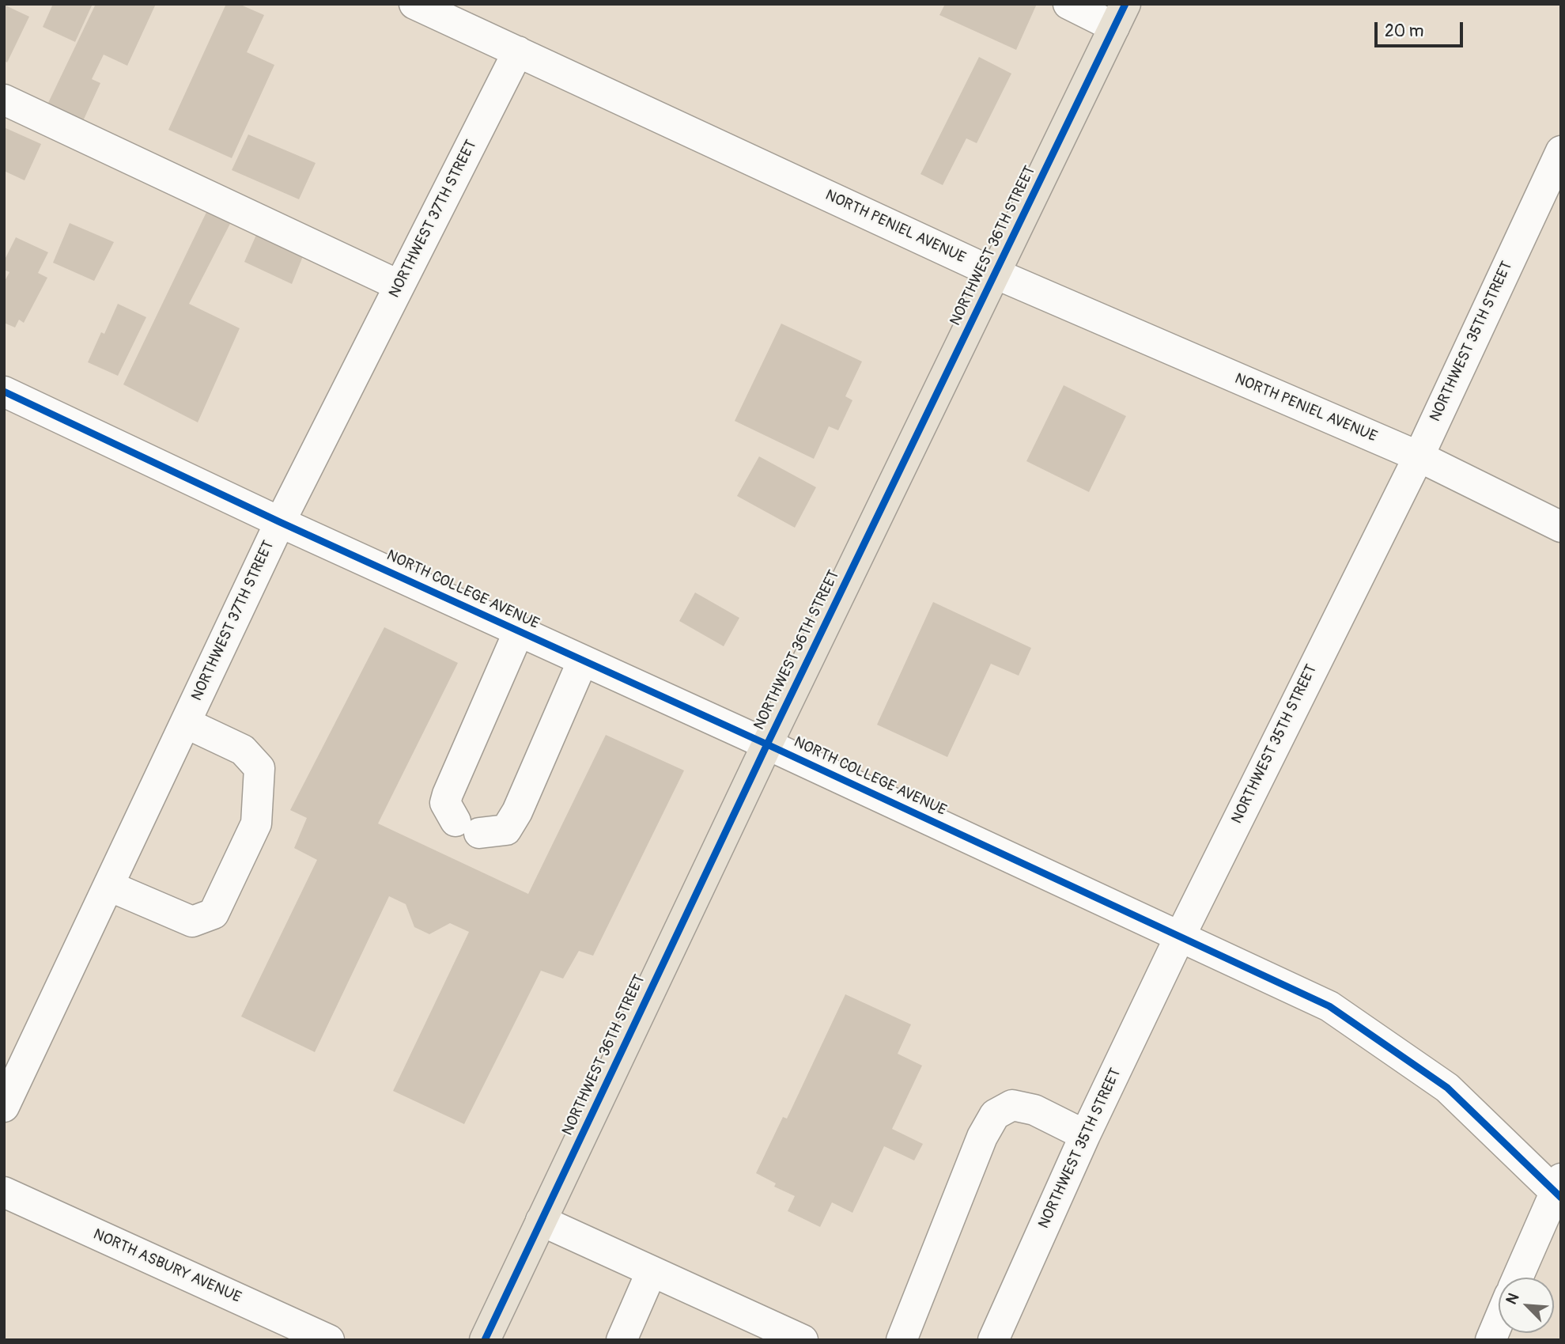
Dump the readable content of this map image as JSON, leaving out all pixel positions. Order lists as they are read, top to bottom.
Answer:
{
  "streets": {
    "main road": ["NORTHWEST 36TH STREET"],
    "street": [
      "NORTHWEST 37TH STREET",
      "NORTH PENIEL AVENUE",
      "NORTHWEST 35TH STREET",
      "NORTH COLLEGE AVENUE",
      "NORTH ASBURY AVENUE"
    ]
  },
  "crossings": [
    ["NORTHWEST 37TH STREET", "NORTH PENIEL AVENUE"],
    ["NORTHWEST 37TH STREET", "NORTH COLLEGE AVENUE"],
    ["NORTH PENIEL AVENUE", "NORTHWEST 36TH STREET"],
    ["NORTH PENIEL AVENUE", "NORTHWEST 35TH STREET"],
    ["NORTHWEST 36TH STREET", "NORTH COLLEGE AVENUE"],
    ["NORTHWEST 35TH STREET", "NORTH COLLEGE AVENUE"]
  ],
  "scale_bar": "20 m",
  "north": "top left"
}
